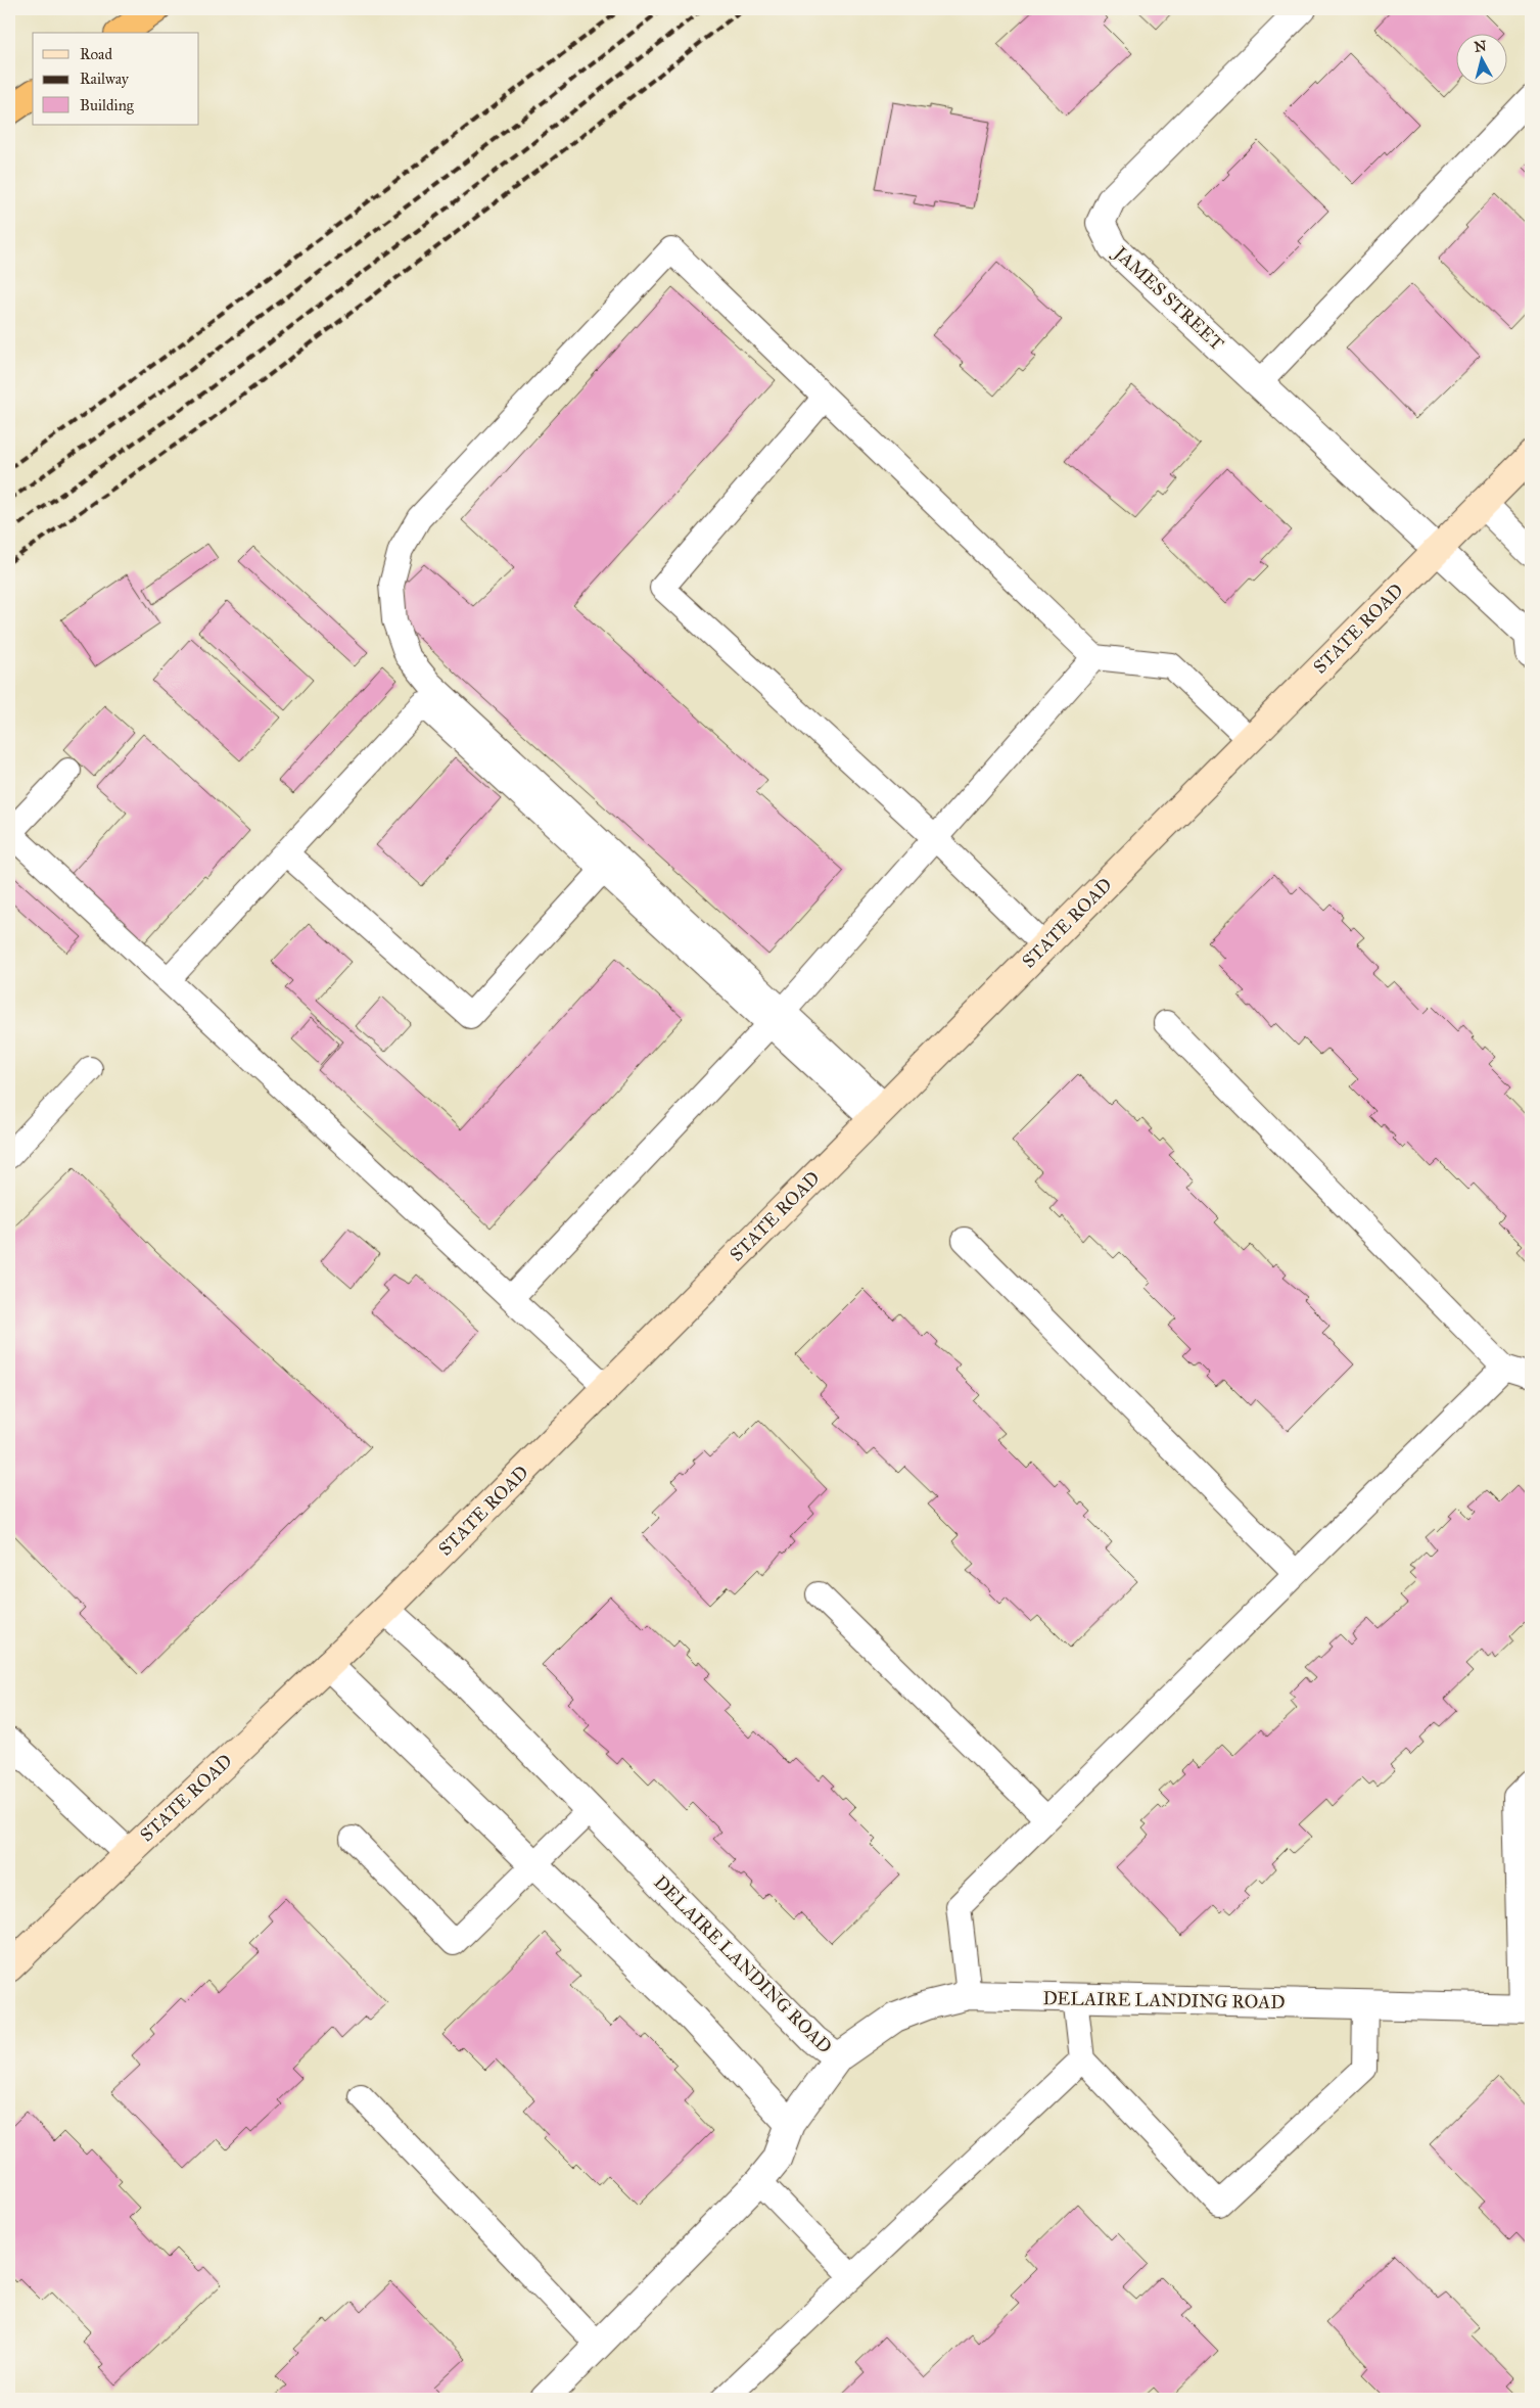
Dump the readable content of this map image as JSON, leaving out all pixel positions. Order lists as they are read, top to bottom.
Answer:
{
  "streets": {
    "main road": ["STATE ROAD"],
    "street": ["JAMES STREET", "DELAIRE LANDING ROAD"]
  },
  "crossings": [
    ["JAMES STREET", "STATE ROAD"],
    ["STATE ROAD", "DELAIRE LANDING ROAD"]
  ],
  "legend": ["Road", "Railway", "Building"],
  "north": "top"
}
